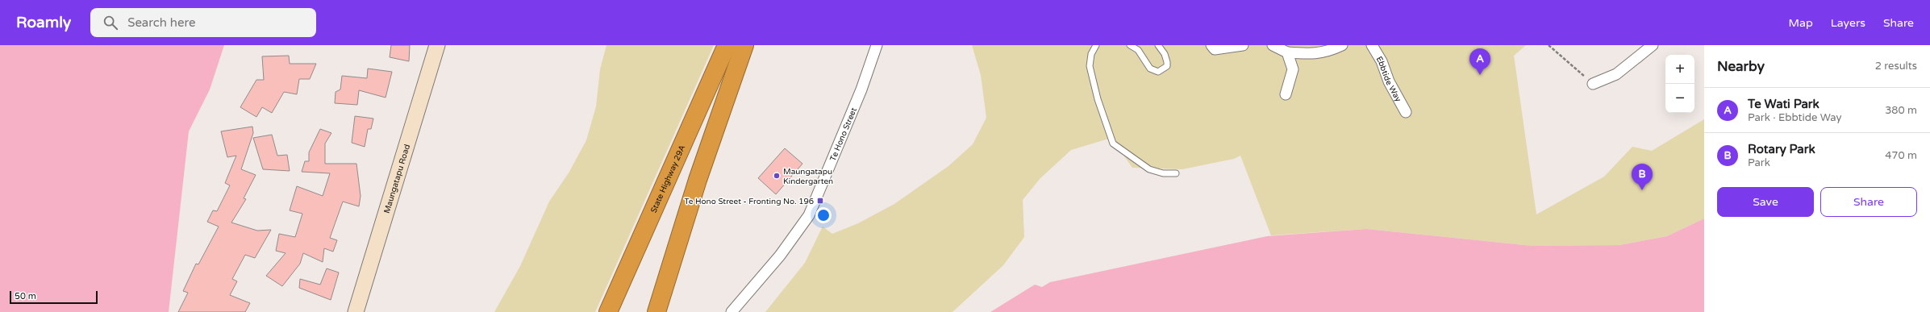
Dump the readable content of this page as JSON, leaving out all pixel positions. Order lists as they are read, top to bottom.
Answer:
{
  "streets": {
    "highway": ["State Highway 29A"],
    "street": ["Ebbtide Way", "Te Hono Street", "Maungatapu Road"]
  },
  "places": {
    "other": ["Maungatapu Kindergarten"],
    "transit": ["Te Hono Street - Fronting No. 196"]
  },
  "scale_bar": "50 m",
  "page": {
    "header": "Roamly",
    "search": "Search here",
    "nav": ["Map", "Layers", "Share"],
    "heading": ["Nearby", "2 results"],
    "pins": ["A", "B"],
    "map_buttons": ["+", "−"],
    "list": [
      {
        "mark": "A",
        "name": "Te Wati Park",
        "note": "Park · Ebbtide Way",
        "value": "380 m"
      },
      {
        "mark": "B",
        "name": "Rotary Park",
        "note": "Park",
        "value": "470 m"
      }
    ],
    "buttons": ["Save", "Share"],
    "scale": "50 m"
  }
}
